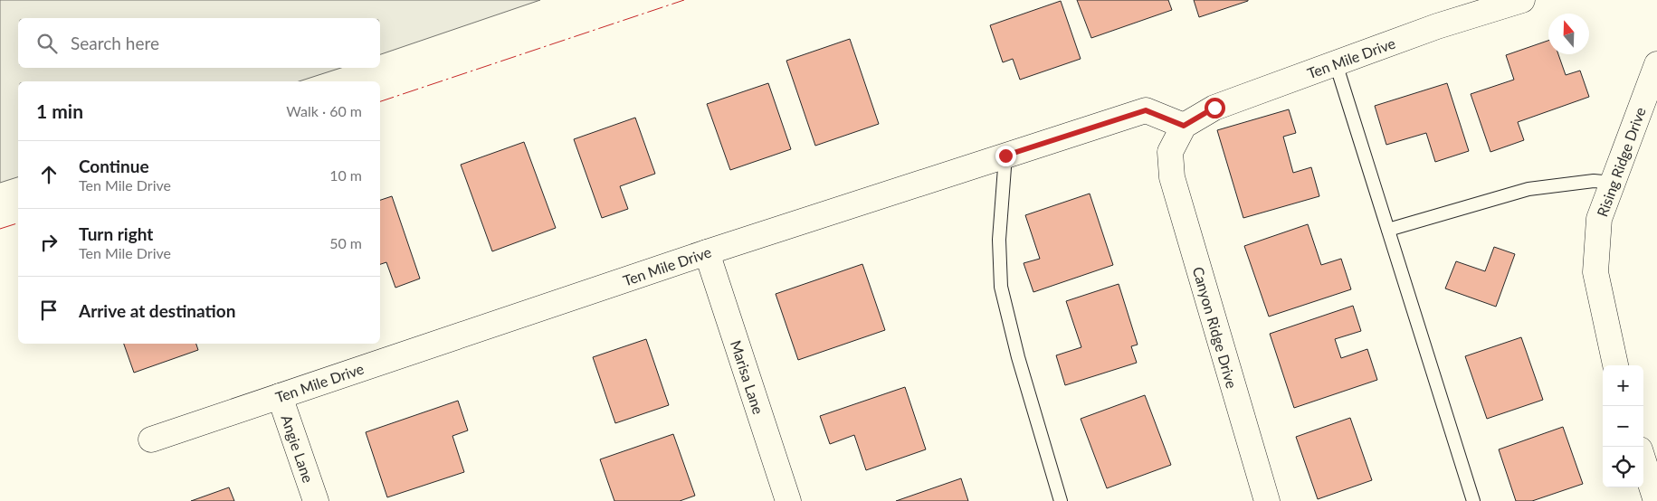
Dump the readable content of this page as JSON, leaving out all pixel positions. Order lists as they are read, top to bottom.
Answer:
{
  "streets": {
    "street": [
      "Ten Mile Drive",
      "Rising Ridge Drive",
      "Canyon Ridge Drive",
      "Marisa Lane",
      "Angie Lane"
    ]
  },
  "crossings": [
    ["Ten Mile Drive", "Canyon Ridge Drive"],
    ["Ten Mile Drive", "Marisa Lane"],
    ["Ten Mile Drive", "Angie Lane"]
  ],
  "north": "top",
  "page": {
    "search": "Search here",
    "heading": ["1 min", "Walk · 60 m"],
    "list": [
      ["Continue", "Ten Mile Drive", "10 m"],
      ["Turn right", "Ten Mile Drive", "50 m"],
      "Arrive at destination"
    ],
    "map_buttons": ["+", "−"]
  }
}
